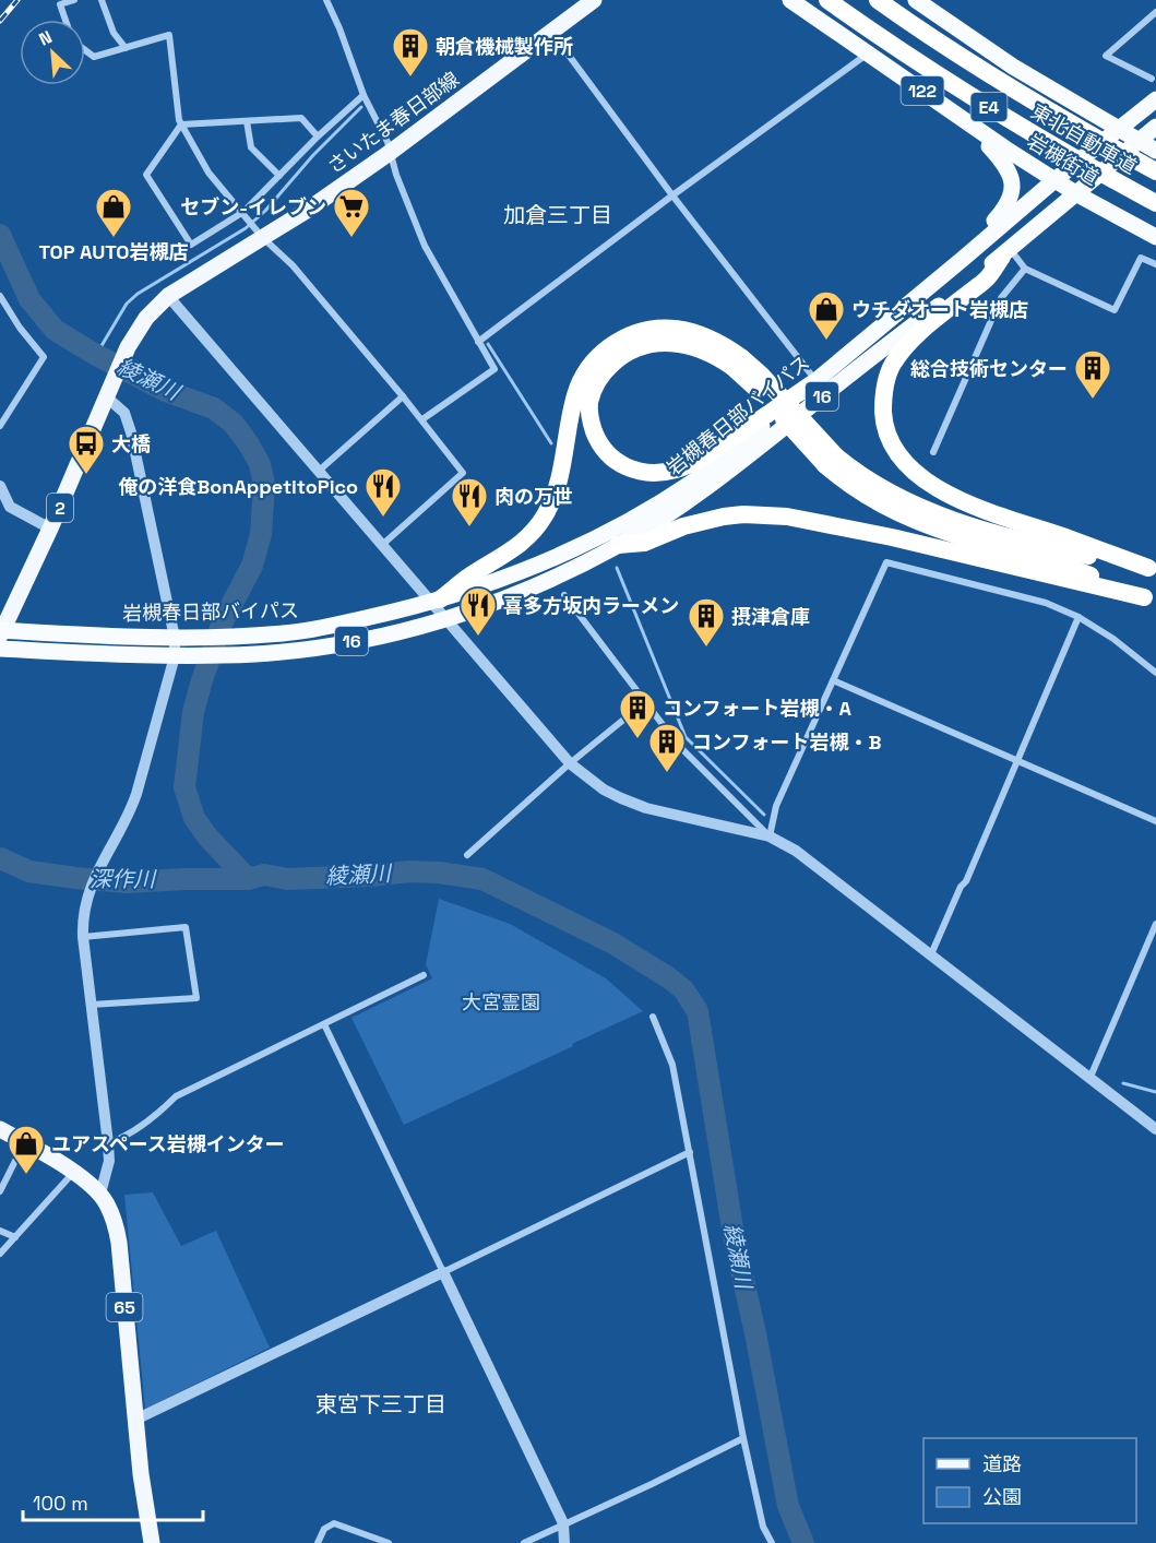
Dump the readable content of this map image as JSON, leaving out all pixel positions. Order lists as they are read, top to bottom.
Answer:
{
  "streets": {
    "highway": [
      "122",
      "E4",
      "東北自動車道",
      "岩槻街道",
      "16",
      "岩槻春日部バイパス"
    ],
    "main road": ["さいたま春日部線", "2", "65"]
  },
  "crossings": [
    ["さいたま春日部線", "岩槻春日部バイパス"],
    ["岩槻街道", "岩槻春日部バイパス"]
  ],
  "districts": ["加倉三丁目", "東宮下三丁目"],
  "water": ["綾瀬川", "深作川"],
  "parks": ["大宮霊園"],
  "places": {
    "building": [
      "朝倉機械製作所",
      "総合技術センター",
      "摂津倉庫",
      "コンフォート岩槻・A",
      "コンフォート岩槻・B"
    ],
    "shop": ["TOP AUTO岩槻店", "ウチダオート岩槻店", "ユアスペース岩槻インター"],
    "supermarket": ["セブン-イレブン"],
    "bus stop": ["大橋"],
    "restaurant": ["俺の洋食BonAppetitoPico", "肉の万世", "喜多方坂内ラーメン"]
  },
  "legend": ["道路", "公園"],
  "scale_bar": "100 m",
  "north": "top left"
}
